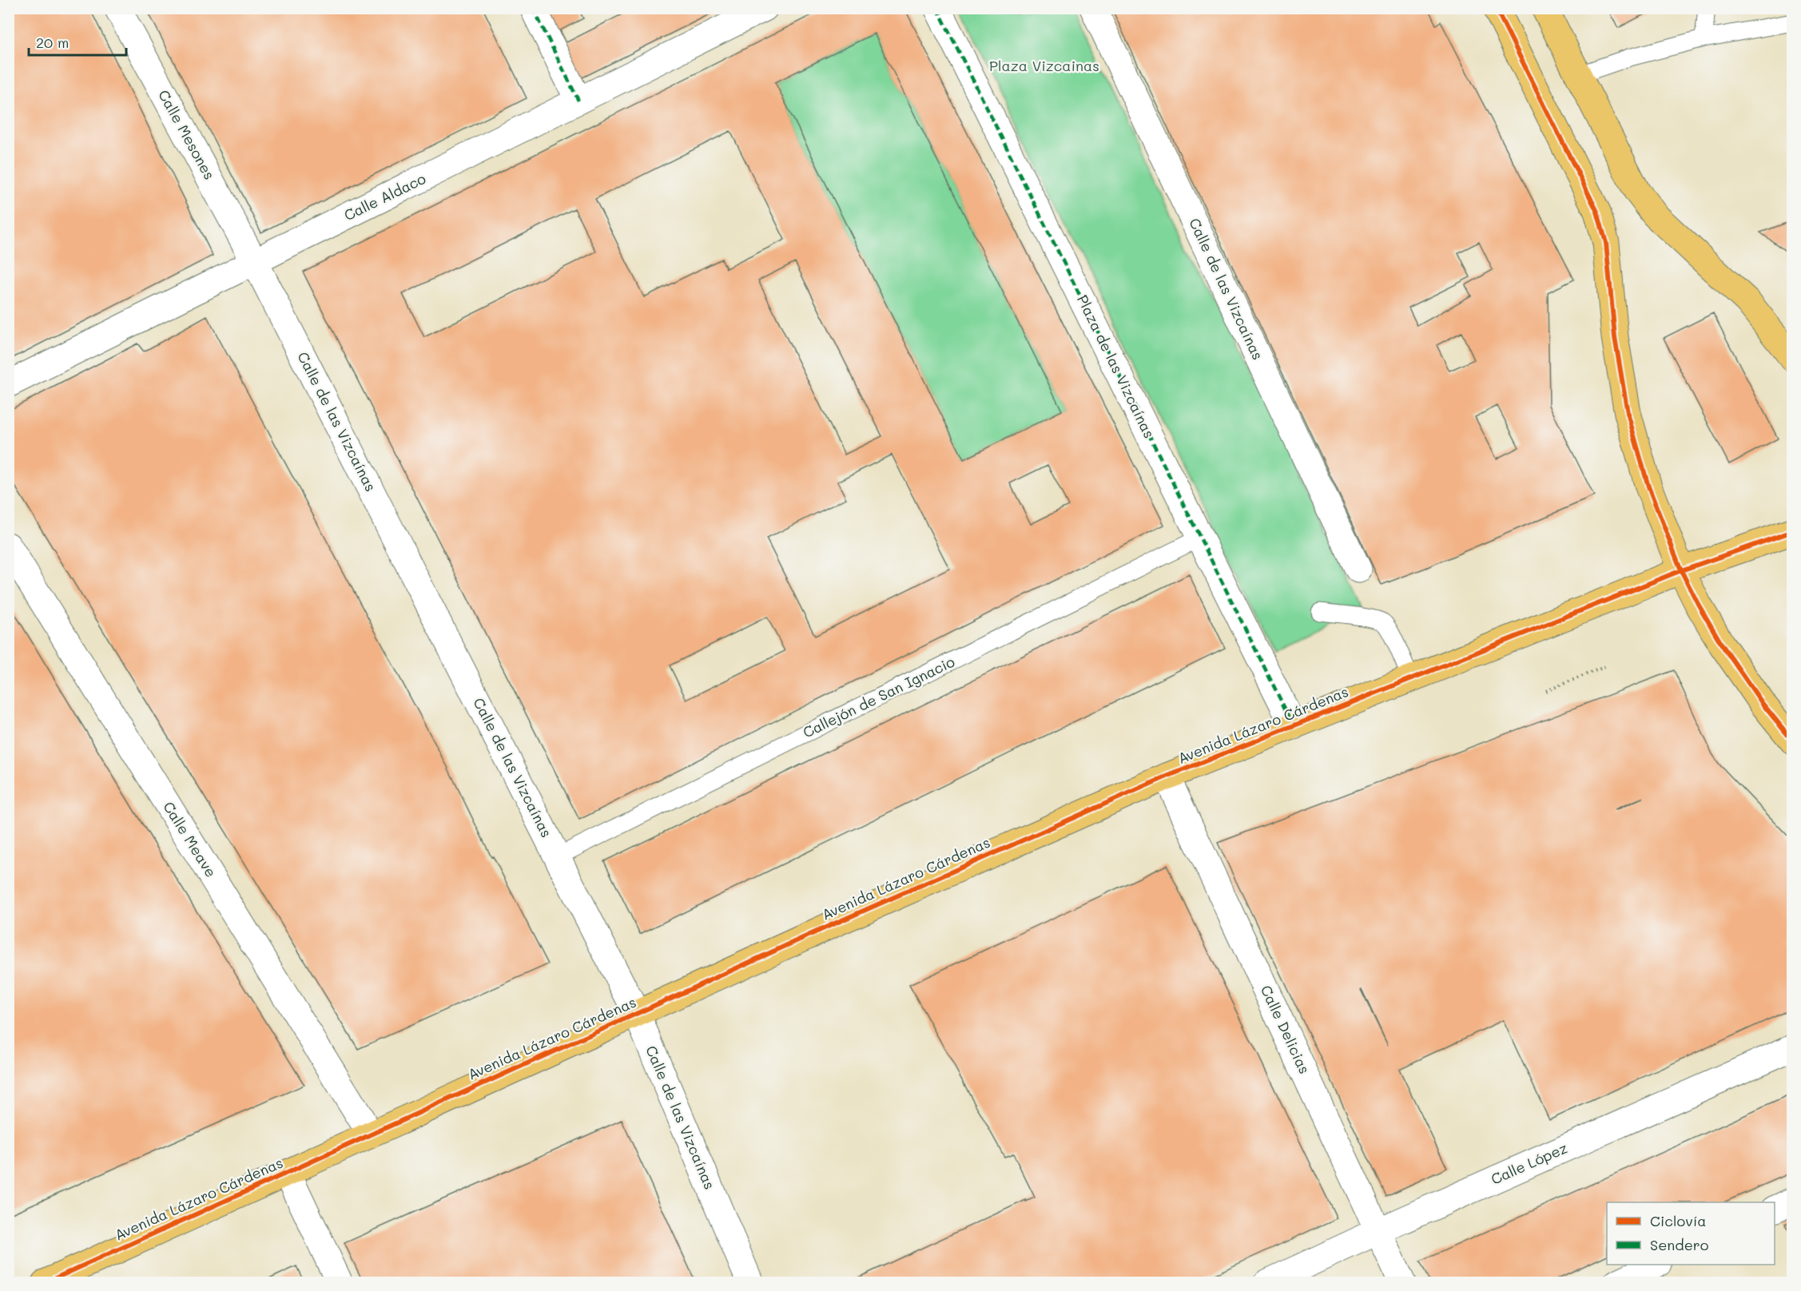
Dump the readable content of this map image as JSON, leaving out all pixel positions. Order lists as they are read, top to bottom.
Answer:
{
  "streets": {
    "main road": ["Avenida Lázaro Cárdenas"],
    "street": [
      "Calle Mesones",
      "Calle Aldaco",
      "Calle de las Vizcaínas",
      "Plaza de las Vizcaínas",
      "Calle Meave",
      "Calle Delicias",
      "Calle López"
    ],
    "lane": ["Callejón de San Ignacio"]
  },
  "crossings": [
    ["Calle Mesones", "Calle Aldaco"],
    ["Calle Mesones", "Calle de las Vizcaínas"],
    ["Calle Aldaco", "Calle de las Vizcaínas"],
    ["Calle de las Vizcaínas", "Callejón de San Ignacio"],
    ["Calle de las Vizcaínas", "Avenida Lázaro Cárdenas"],
    ["Plaza de las Vizcaínas", "Callejón de San Ignacio"],
    ["Plaza de las Vizcaínas", "Avenida Lázaro Cárdenas"],
    ["Avenida Lázaro Cárdenas", "Calle Meave"],
    ["Avenida Lázaro Cárdenas", "Calle Delicias"],
    ["Calle Delicias", "Calle López"]
  ],
  "parks": ["Plaza Vizcainas"],
  "legend": ["Ciclovía", "Sendero"],
  "scale_bar": "20 m"
}
